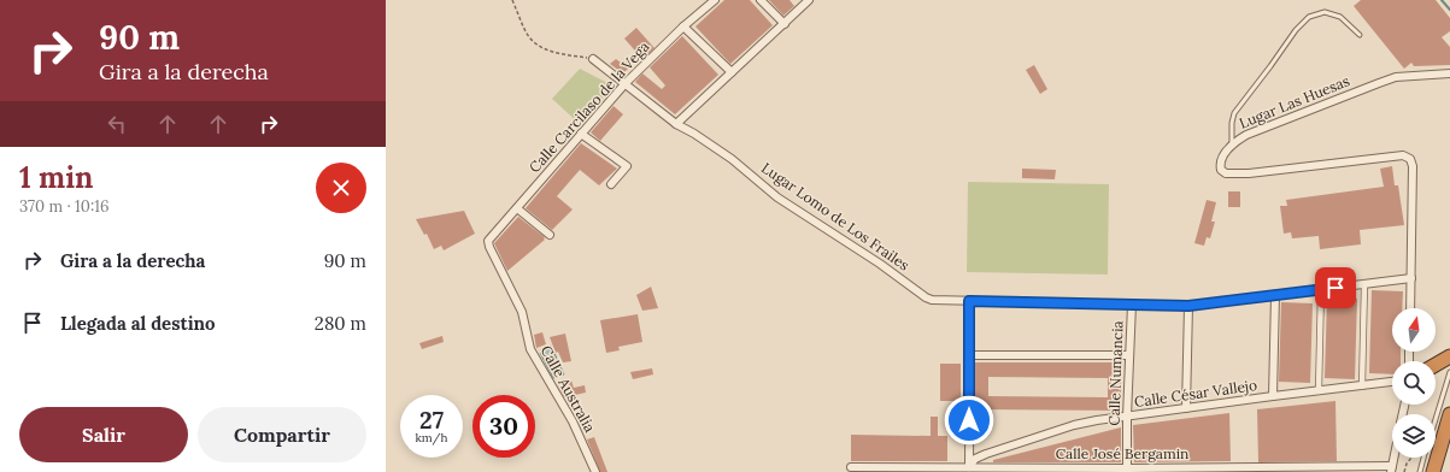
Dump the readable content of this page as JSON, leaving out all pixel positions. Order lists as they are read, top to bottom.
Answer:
{
  "streets": {
    "street": [
      "Lugar Las Huesas",
      "Calle Carcilaso de la Vega",
      "Lugar Lomo de Los Frailes",
      "Calle Numancia",
      "Calle Australia",
      "Calle César Vallejo",
      "Calle José Bergamin"
    ]
  },
  "crossings": [
    ["Calle Carcilaso de la Vega", "Lugar Lomo de Los Frailes"],
    ["Calle Carcilaso de la Vega", "Calle Australia"],
    ["Calle Numancia", "Calle César Vallejo"],
    ["Calle Numancia", "Calle José Bergamin"],
    ["Calle César Vallejo", "Calle José Bergamin"]
  ],
  "north": "top",
  "page": {
    "turn": ["90 m", "Gira a la derecha"],
    "heading": ["1 min", "370 m · 10:16"],
    "list": [
      {
        "name": "Gira a la derecha",
        "value": "90 m"
      },
      {
        "name": "Llegada al destino",
        "value": "280 m"
      }
    ],
    "speed": "27 km/h",
    "limit": "30",
    "buttons": ["Salir", "Compartir"]
  }
}
